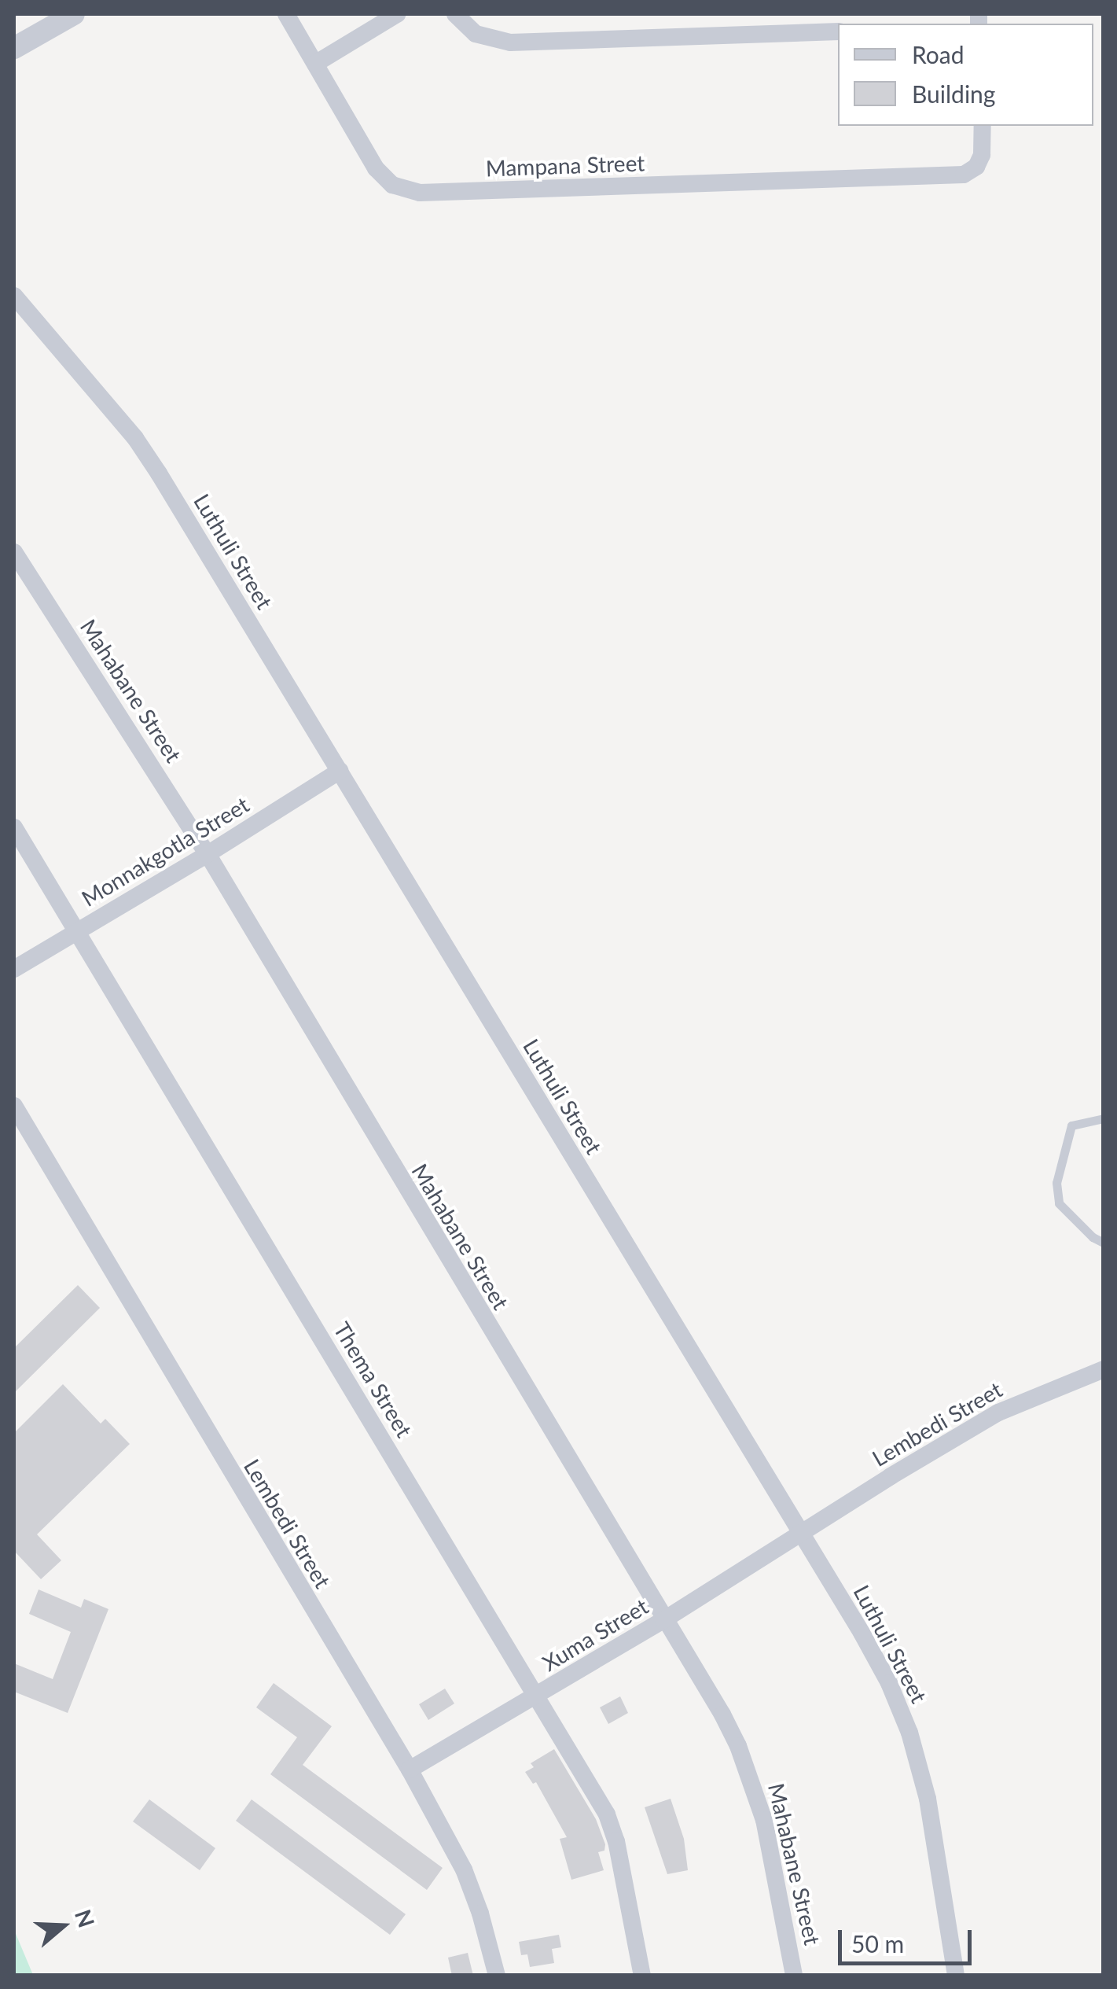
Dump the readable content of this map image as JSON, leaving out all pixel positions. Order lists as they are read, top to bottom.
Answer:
{
  "streets": {
    "street": [
      "Mampana Street",
      "Luthuli Street",
      "Mahabane Street",
      "Monnakgotla Street",
      "Thema Street",
      "Lembedi Street",
      "Xuma Street"
    ]
  },
  "crossings": [
    ["Luthuli Street", "Monnakgotla Street"],
    ["Luthuli Street", "Lembedi Street"],
    ["Luthuli Street", "Xuma Street"],
    ["Mahabane Street", "Monnakgotla Street"],
    ["Mahabane Street", "Xuma Street"],
    ["Monnakgotla Street", "Thema Street"],
    ["Thema Street", "Xuma Street"],
    ["Lembedi Street", "Xuma Street"]
  ],
  "legend": ["Road", "Building"],
  "scale_bar": "50 m",
  "north": "right"
}
